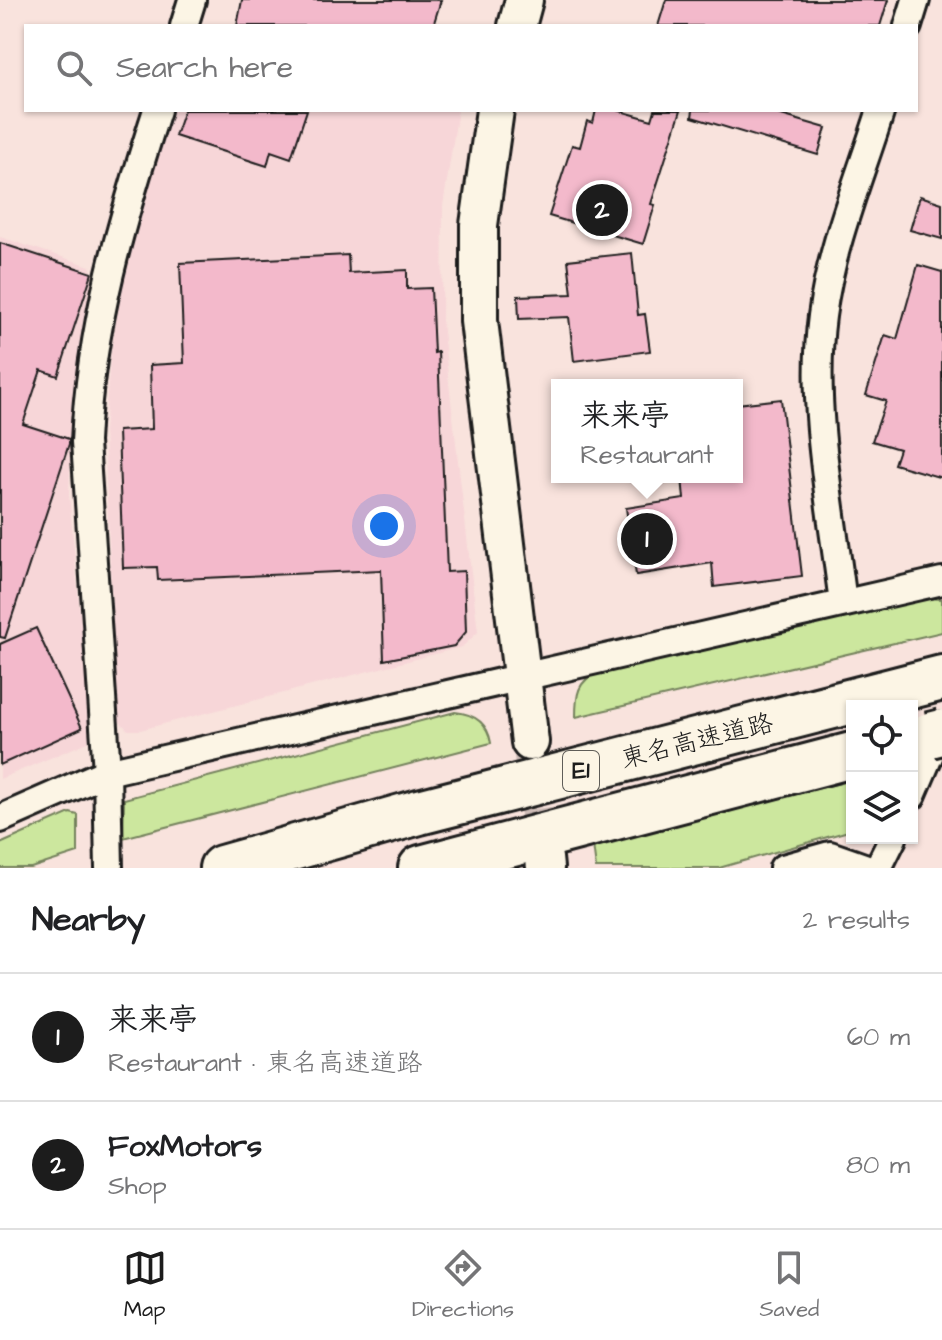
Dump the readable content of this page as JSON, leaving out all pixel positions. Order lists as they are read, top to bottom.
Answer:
{
  "streets": {
    "highway": ["東名高速道路", "E1"]
  },
  "page": {
    "search": "Search here",
    "pins": ["2", "1"],
    "popup": ["来来亭", "Restaurant"],
    "heading": ["Nearby", "2 results"],
    "list": [
      {
        "mark": "1",
        "name": "来来亭",
        "note": "Restaurant · 東名高速道路",
        "value": "60 m"
      },
      {
        "mark": "2",
        "name": "FoxMotors",
        "note": "Shop",
        "value": "80 m"
      }
    ],
    "nav": ["Map", "Directions", "Saved"]
  }
}
